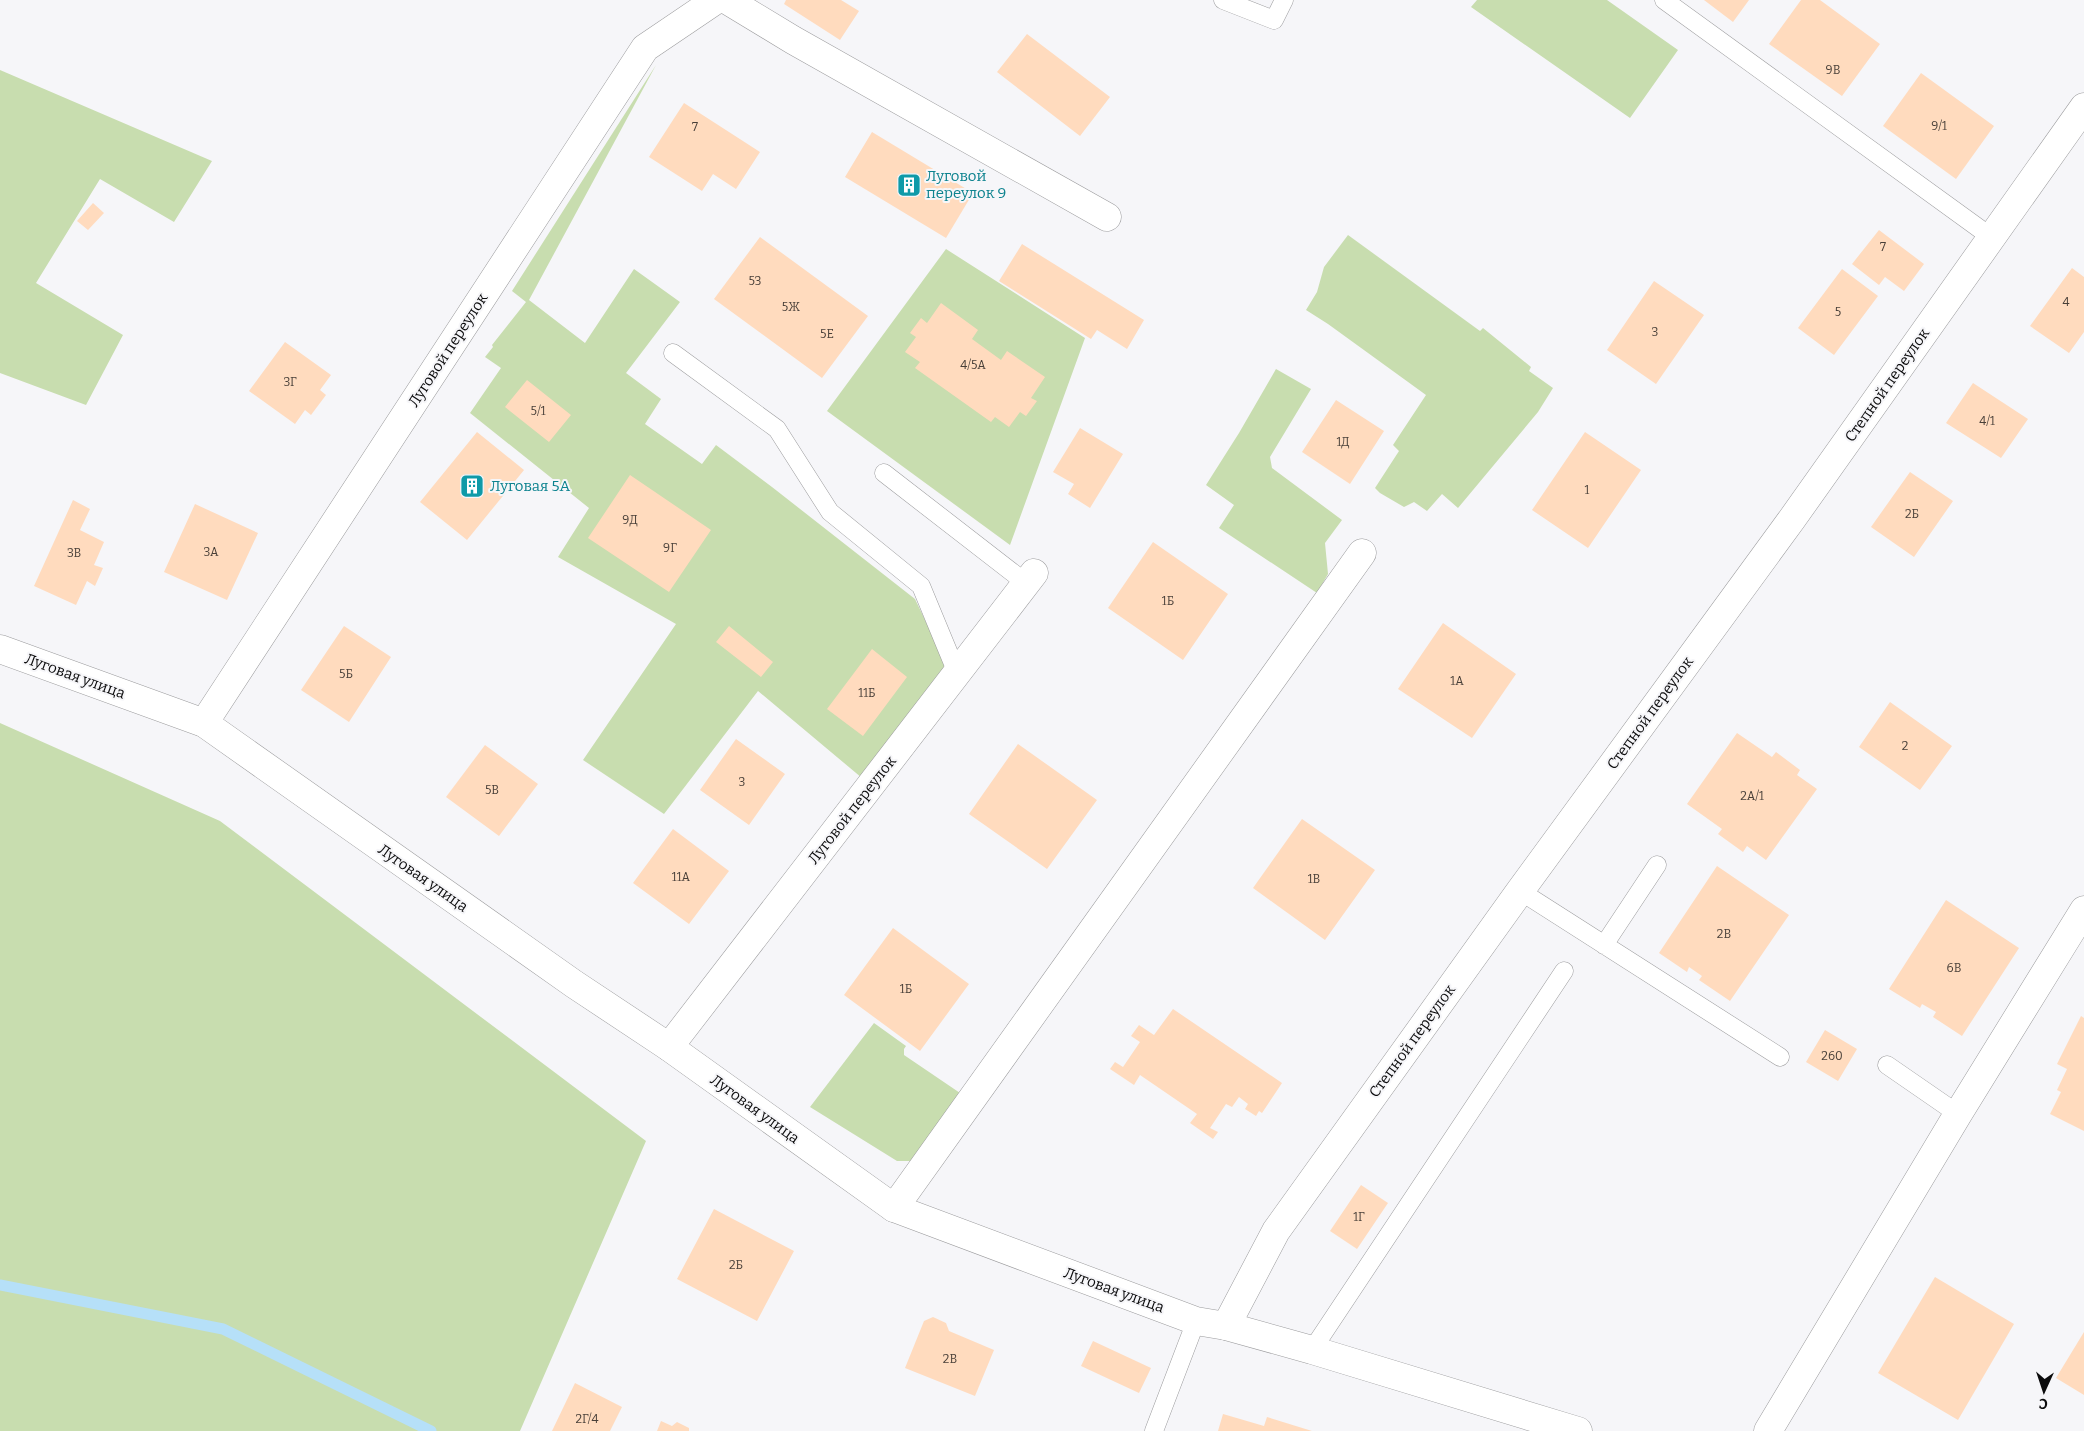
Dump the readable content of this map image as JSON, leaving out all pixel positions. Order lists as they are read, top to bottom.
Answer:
{
  "streets": {
    "street": ["Луговой переулок", "Степной переулок", "Луговая улица"]
  },
  "crossings": [
    ["Луговой переулок", "Луговая улица"],
    ["Степной переулок", "Луговая улица"]
  ],
  "places": {
    "building": ["Луговой переулок 9", "Луговая 5А"]
  },
  "house_numbers": [
    "9В",
    "9/1",
    "7",
    "7",
    "5З",
    "4",
    "5Ж",
    "5",
    "3",
    "5Е",
    "4/5А",
    "3Г",
    "5/1",
    "4/1",
    "1Д",
    "1",
    "2Б",
    "9Д",
    "9Г",
    "3А",
    "3В",
    "1Б",
    "5Б",
    "1А",
    "11Б",
    "2",
    "3",
    "5В",
    "2А/1",
    "11А",
    "1В",
    "2В",
    "6В",
    "1Б",
    "260",
    "1Г",
    "2Б",
    "2В",
    "2Г/4"
  ],
  "north": "bottom"
}
